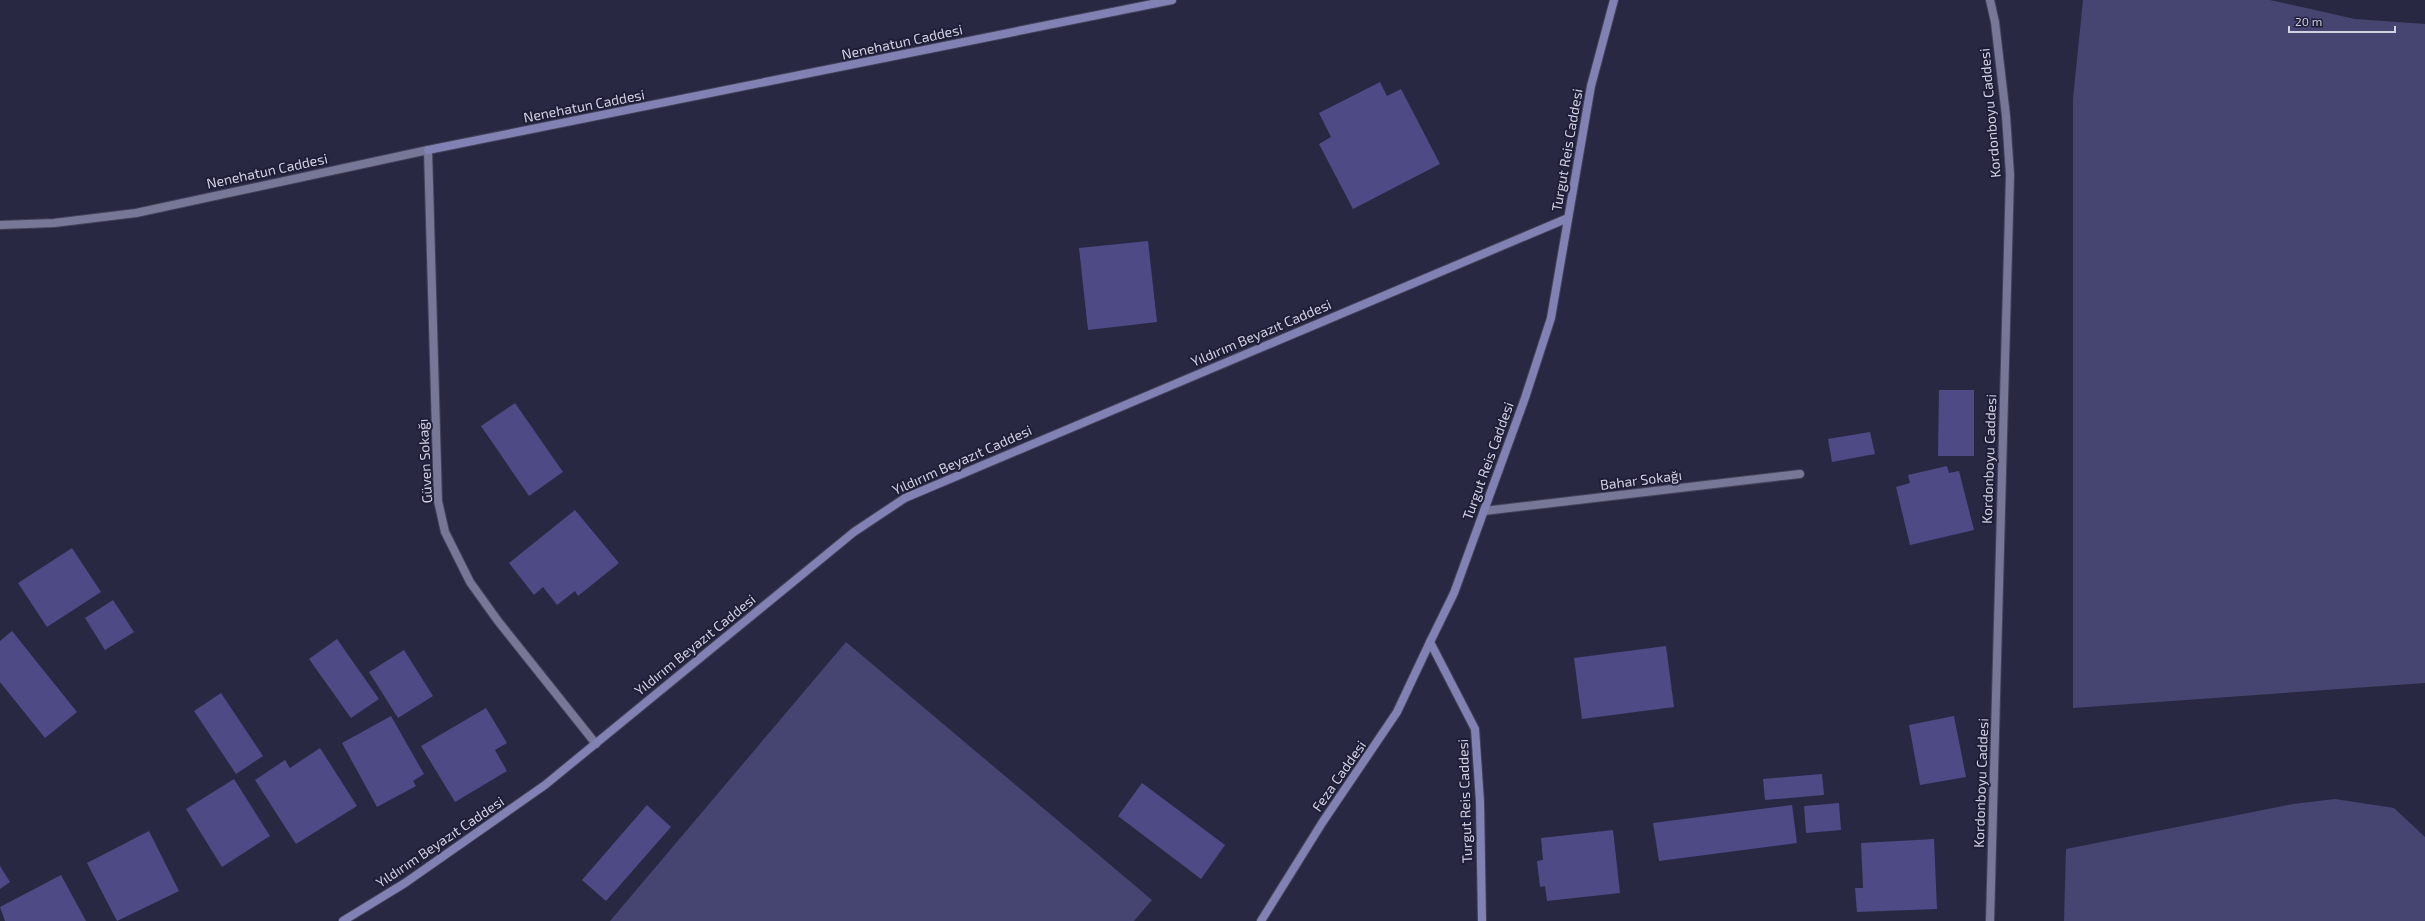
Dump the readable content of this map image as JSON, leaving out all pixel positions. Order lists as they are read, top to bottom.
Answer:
{
  "streets": {
    "street": [
      "Nenehatun Caddesi",
      "Kordonboyu Caddesi",
      "Turgut Reis Caddesi",
      "Yıldırım Beyazıt Caddesi",
      "Güven Sokağı",
      "Bahar Sokağı",
      "Feza Caddesi"
    ]
  },
  "crossings": [
    ["Nenehatun Caddesi", "Güven Sokağı"],
    ["Turgut Reis Caddesi", "Yıldırım Beyazıt Caddesi"],
    ["Turgut Reis Caddesi", "Bahar Sokağı"],
    ["Turgut Reis Caddesi", "Feza Caddesi"],
    ["Yıldırım Beyazıt Caddesi", "Güven Sokağı"]
  ],
  "scale_bar": "20 m"
}
